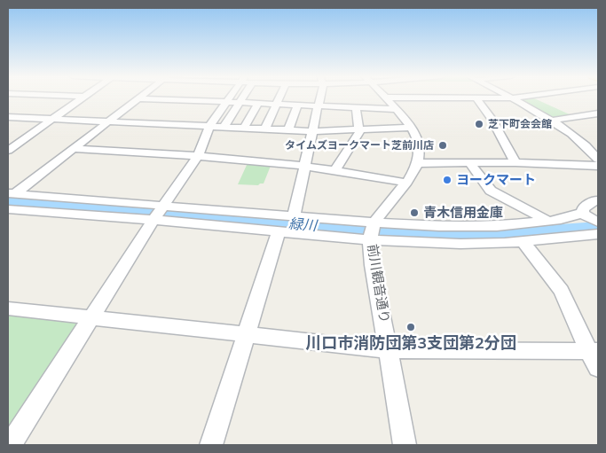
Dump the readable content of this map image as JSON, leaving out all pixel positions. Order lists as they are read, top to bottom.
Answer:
{
  "streets": {
    "street": ["前川観音通り"]
  },
  "water": ["緑川"],
  "places": [
    "芝下町会会館",
    "タイムズヨークマート芝前川店",
    "ヨークマート",
    "青木信用金庫",
    "川口市消防団第3支団第2分団"
  ]
}
